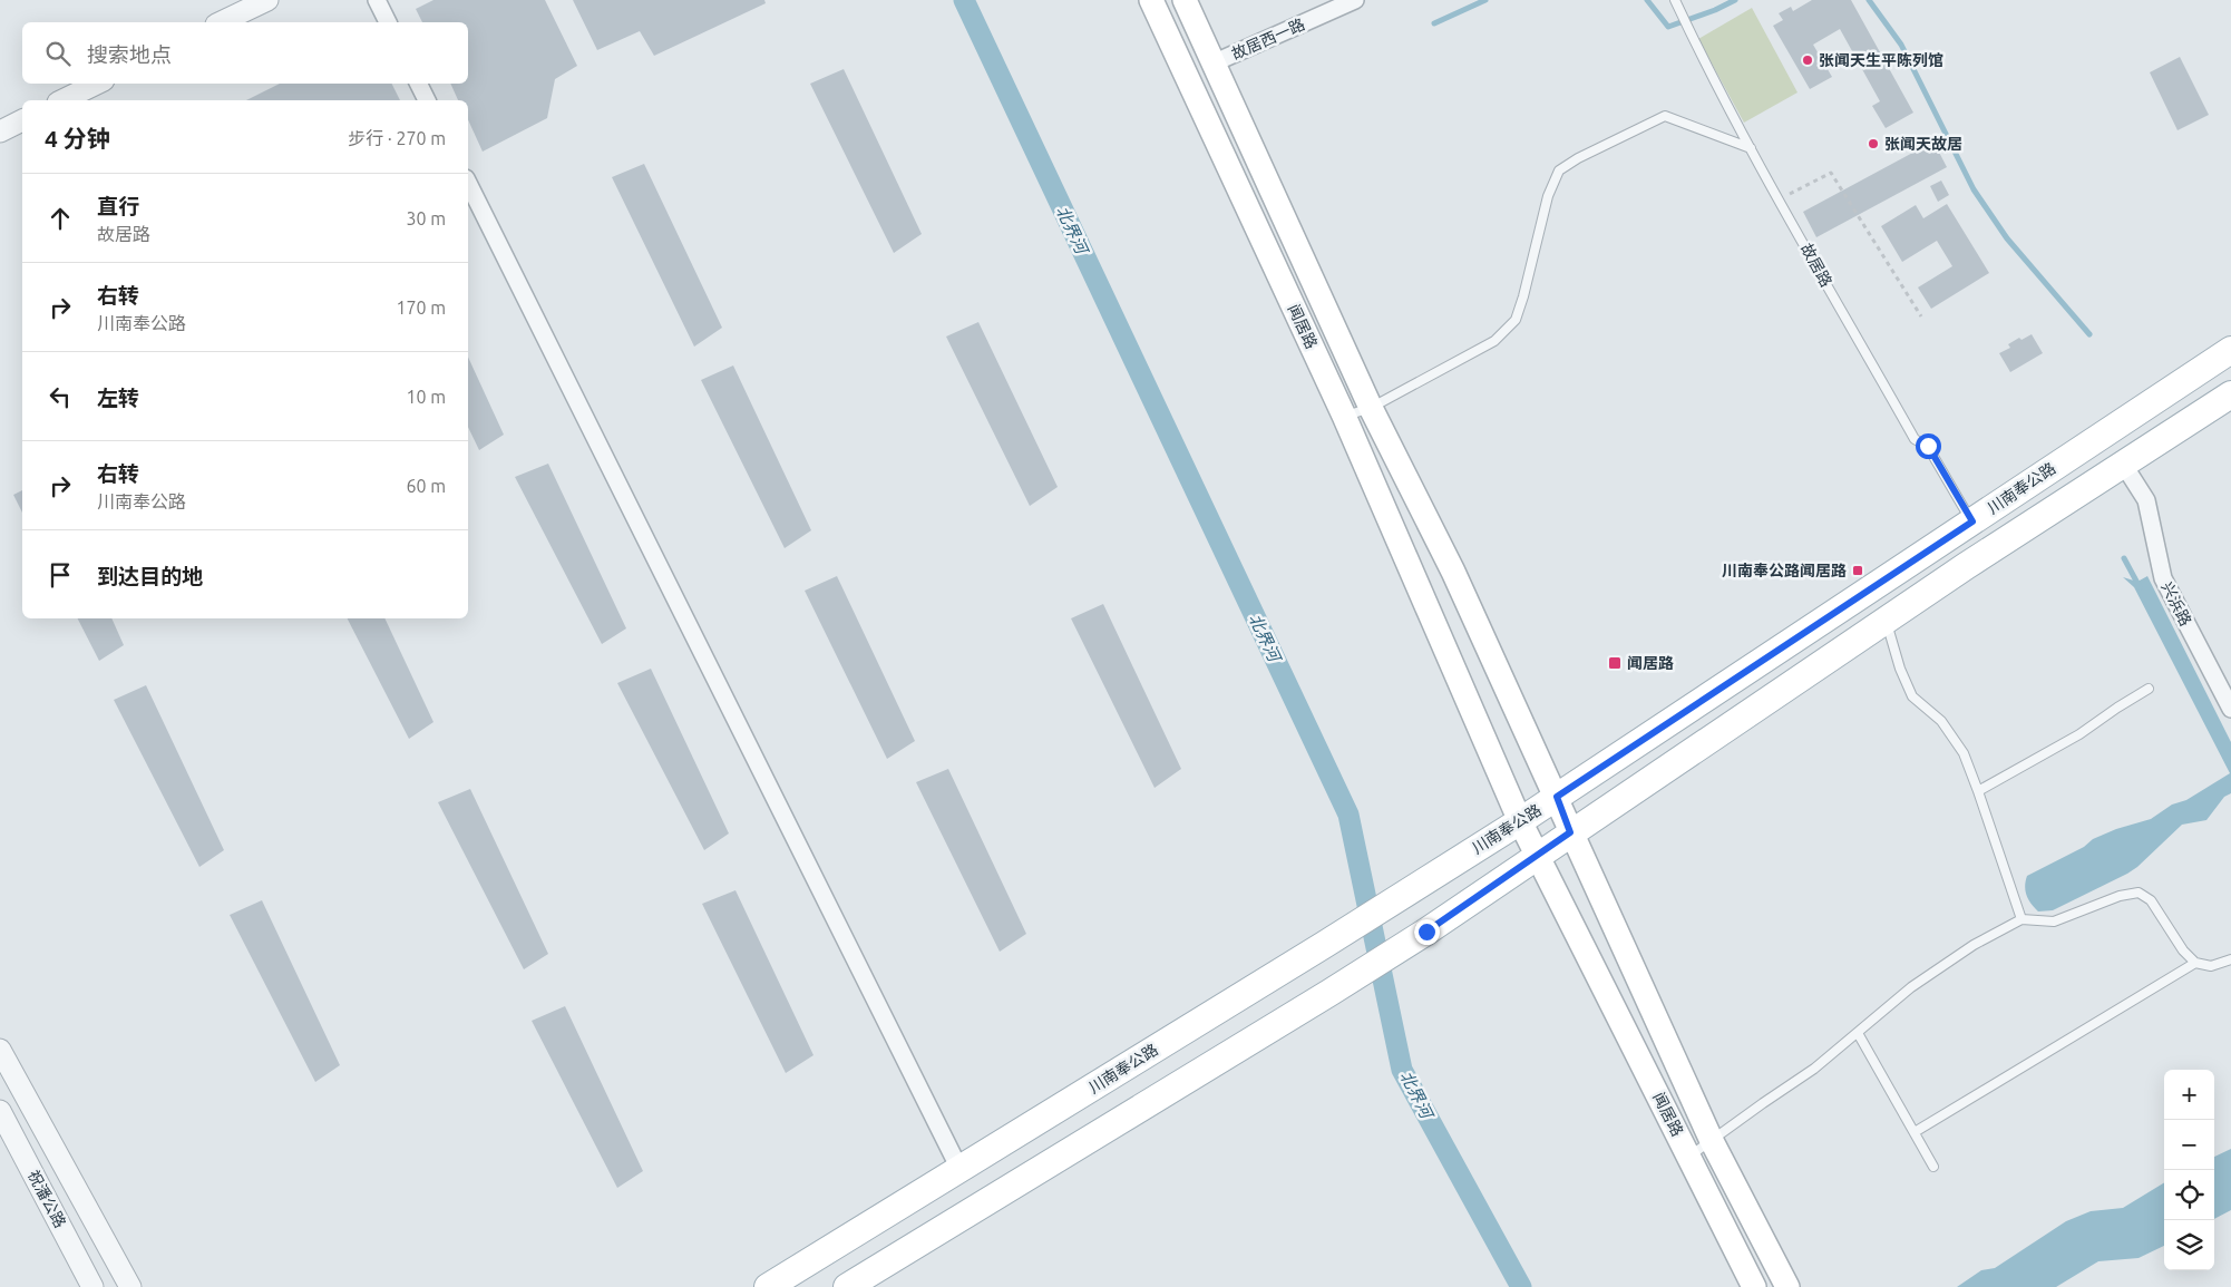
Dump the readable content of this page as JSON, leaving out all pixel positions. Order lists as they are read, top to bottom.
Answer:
{
  "streets": {
    "main road": ["闻居路", "川南奉公路"],
    "street": ["故居西一路", "兴浜路", "祝潘公路"],
    "lane": ["故居路"]
  },
  "crossings": [
    ["故居路", "川南奉公路"],
    ["闻居路", "川南奉公路"]
  ],
  "water": ["北界河"],
  "places": {
    "other": ["张闻天生平陈列馆", "张闻天故居"],
    "transit": ["川南奉公路闻居路", "闻居路"]
  },
  "page": {
    "search": "搜索地点",
    "heading": ["4 分钟", "步行 · 270 m"],
    "list": [
      ["直行", "故居路", "30 m"],
      ["右转", "川南奉公路", "170 m"],
      ["左转", "10 m"],
      ["右转", "川南奉公路", "60 m"],
      "到达目的地"
    ],
    "map_buttons": ["+", "−"]
  }
}
